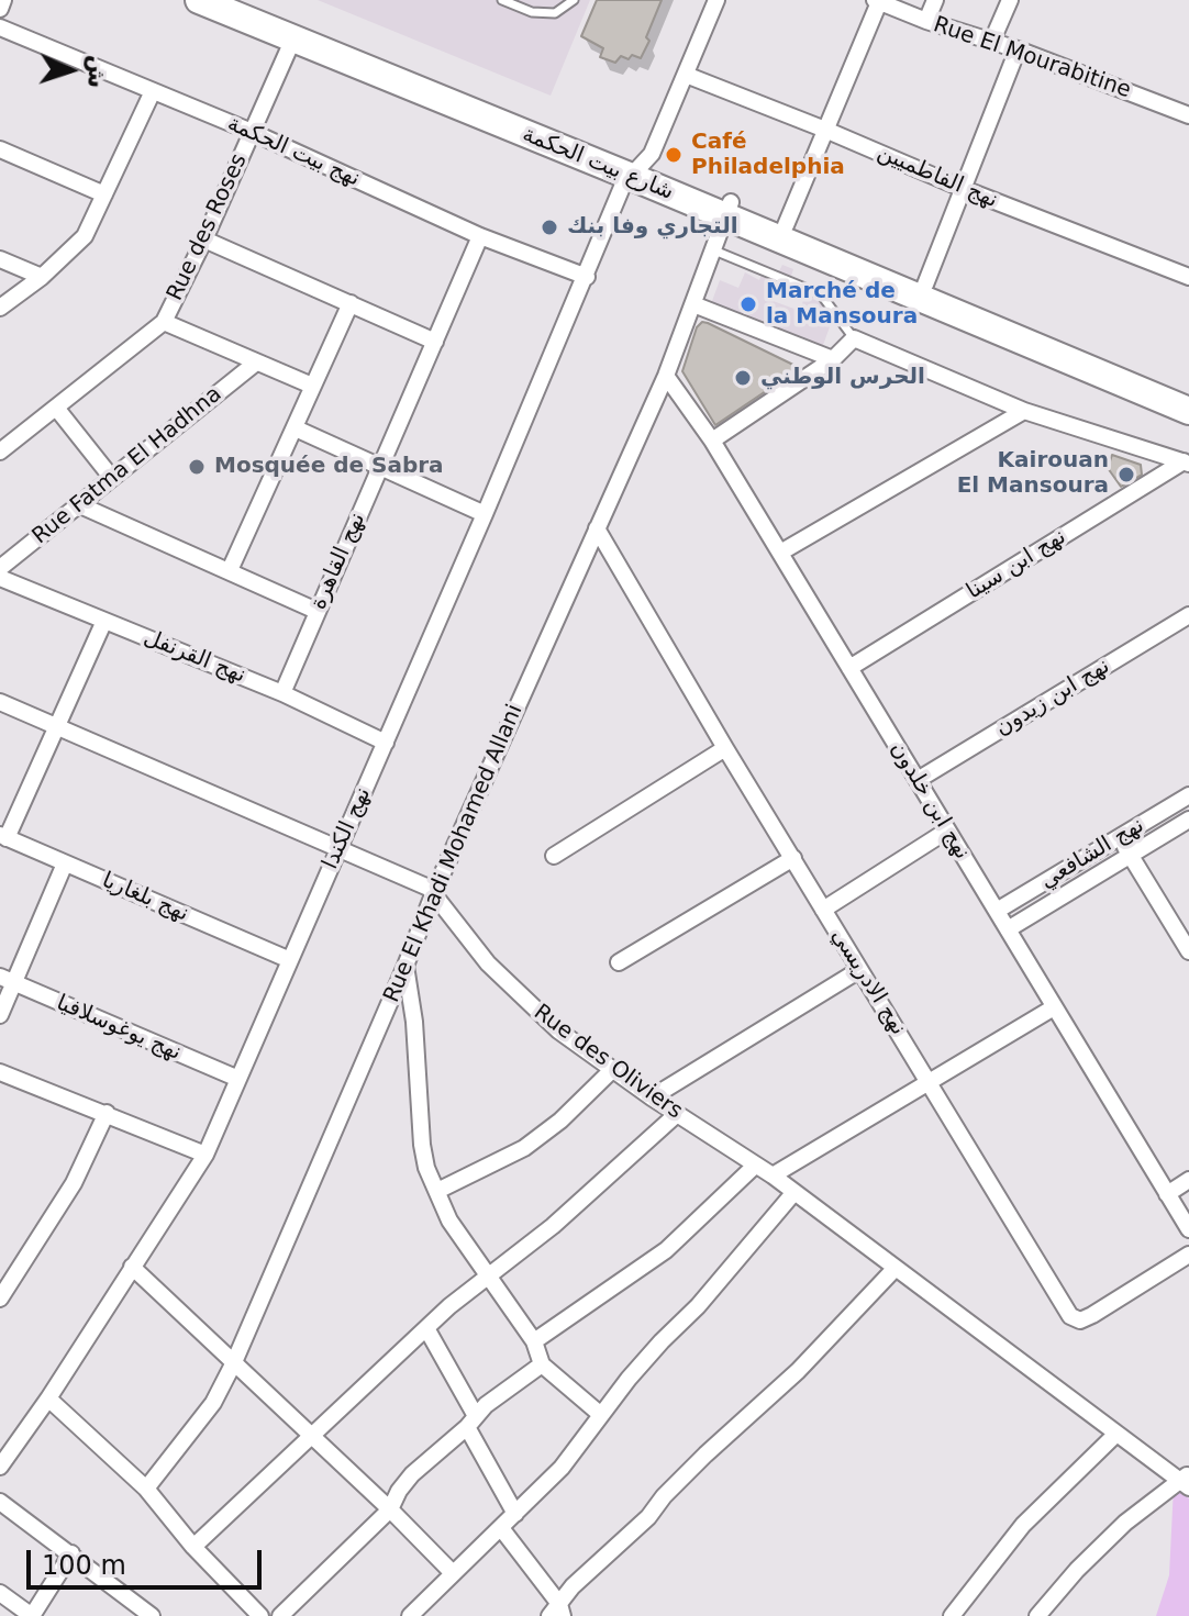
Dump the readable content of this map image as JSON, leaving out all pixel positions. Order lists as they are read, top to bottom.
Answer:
{
  "streets": {
    "main road": ["شارع بيت الحكمة"],
    "street": [
      "Rue El Mourabitine",
      "نهج بيت الحكمة",
      "نهج الفاطميين",
      "Rue des Roses",
      "Rue Fatma El Hadhna",
      "نهج القاهرة",
      "نهج ابن سينا",
      "نهج القرنفل",
      "نهج ابن زيدون",
      "نهج ابن خلدون",
      "نهج الكندا",
      "Rue El Khadi Mohamed Allani",
      "نهج الشافعي",
      "نهج بلغاريا",
      "نهج الادريسي",
      "نهج يوغوسلافيا",
      "Rue des Oliviers"
    ]
  },
  "crossings": [
    ["نهج بيت الحكمة", "Rue des Roses"],
    ["نهج بيت الحكمة", "نهج القاهرة"],
    ["نهج بيت الحكمة", "نهج الكندا"],
    ["شارع بيت الحكمة", "Rue des Roses"],
    ["شارع بيت الحكمة", "نهج الكندا"],
    ["شارع بيت الحكمة", "Rue El Khadi Mohamed Allani"],
    ["نهج الفاطميين", "نهج الكندا"],
    ["نهج القاهرة", "نهج القرنفل"],
    ["نهج ابن سينا", "نهج ابن خلدون"],
    ["نهج القرنفل", "نهج الكندا"],
    ["نهج ابن زيدون", "نهج ابن خلدون"],
    ["نهج ابن خلدون", "Rue El Khadi Mohamed Allani"],
    ["نهج ابن خلدون", "نهج الشافعي"],
    ["نهج الكندا", "نهج بلغاريا"],
    ["نهج الكندا", "نهج يوغوسلافيا"],
    ["نهج الكندا", "Rue des Oliviers"],
    ["Rue El Khadi Mohamed Allani", "نهج الادريسي"],
    ["Rue El Khadi Mohamed Allani", "Rue des Oliviers"]
  ],
  "places": [
    "Café Philadelphia",
    "التجاري وفا بنك",
    "Marché de la Mansoura",
    "الحرس الوطني",
    "Mosquée de Sabra",
    "Kairouan El Mansoura"
  ],
  "scale_bar": "100 m",
  "north": "right"
}
